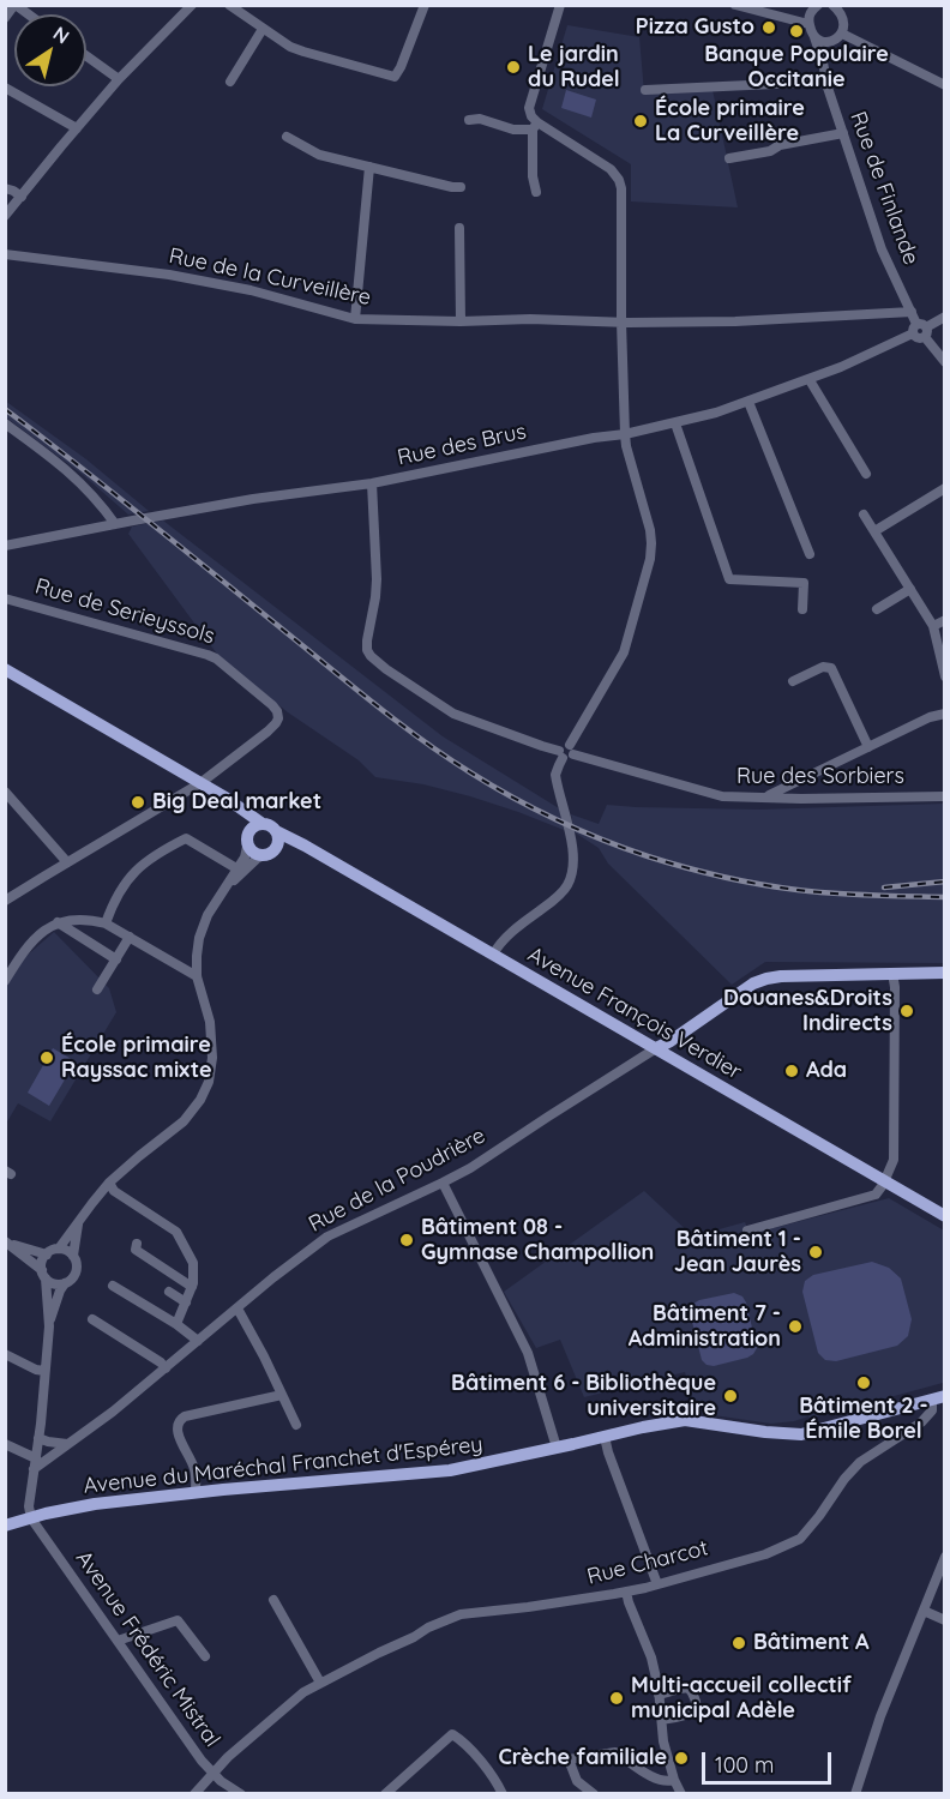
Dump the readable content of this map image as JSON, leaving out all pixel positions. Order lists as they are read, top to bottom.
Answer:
{
  "streets": {
    "main road": ["Avenue François Verdier", "Avenue du Maréchal Franchet d'Espérey"],
    "street": [
      "Rue de Finlande",
      "Rue de la Curveillère",
      "Rue des Brus",
      "Rue de Serieyssols",
      "Rue des Sorbiers",
      "Rue de la Poudrière",
      "Rue Charcot",
      "Avenue Frédéric Mistral"
    ]
  },
  "crossings": [
    ["Rue de Finlande", "Rue de la Curveillère"],
    ["Rue de Finlande", "Rue des Brus"],
    ["Rue des Brus", "Rue des Sorbiers"],
    ["Avenue François Verdier", "Rue de la Poudrière"],
    ["Avenue du Maréchal Franchet d'Espérey", "Rue Charcot"],
    ["Avenue du Maréchal Franchet d'Espérey", "Avenue Frédéric Mistral"],
    ["Rue Charcot", "Avenue Frédéric Mistral"]
  ],
  "places": [
    "Pizza Gusto",
    "Banque Populaire Occitanie",
    "Le jardin du Rudel",
    "École primaire La Curveillère",
    "Big Deal market",
    "Douanes&Droits Indirects",
    "École primaire Rayssac mixte",
    "Ada",
    "Bâtiment 08 - Gymnase Champollion",
    "Bâtiment 1 - Jean Jaurès",
    "Bâtiment 7 - Administration",
    "Bâtiment 2 - Émile Borel",
    "Bâtiment 6 - Bibliothèque universitaire",
    "Bâtiment A",
    "Multi-accueil collectif municipal Adèle",
    "Crèche familiale"
  ],
  "scale_bar": "100 m",
  "north": "top right"
}
